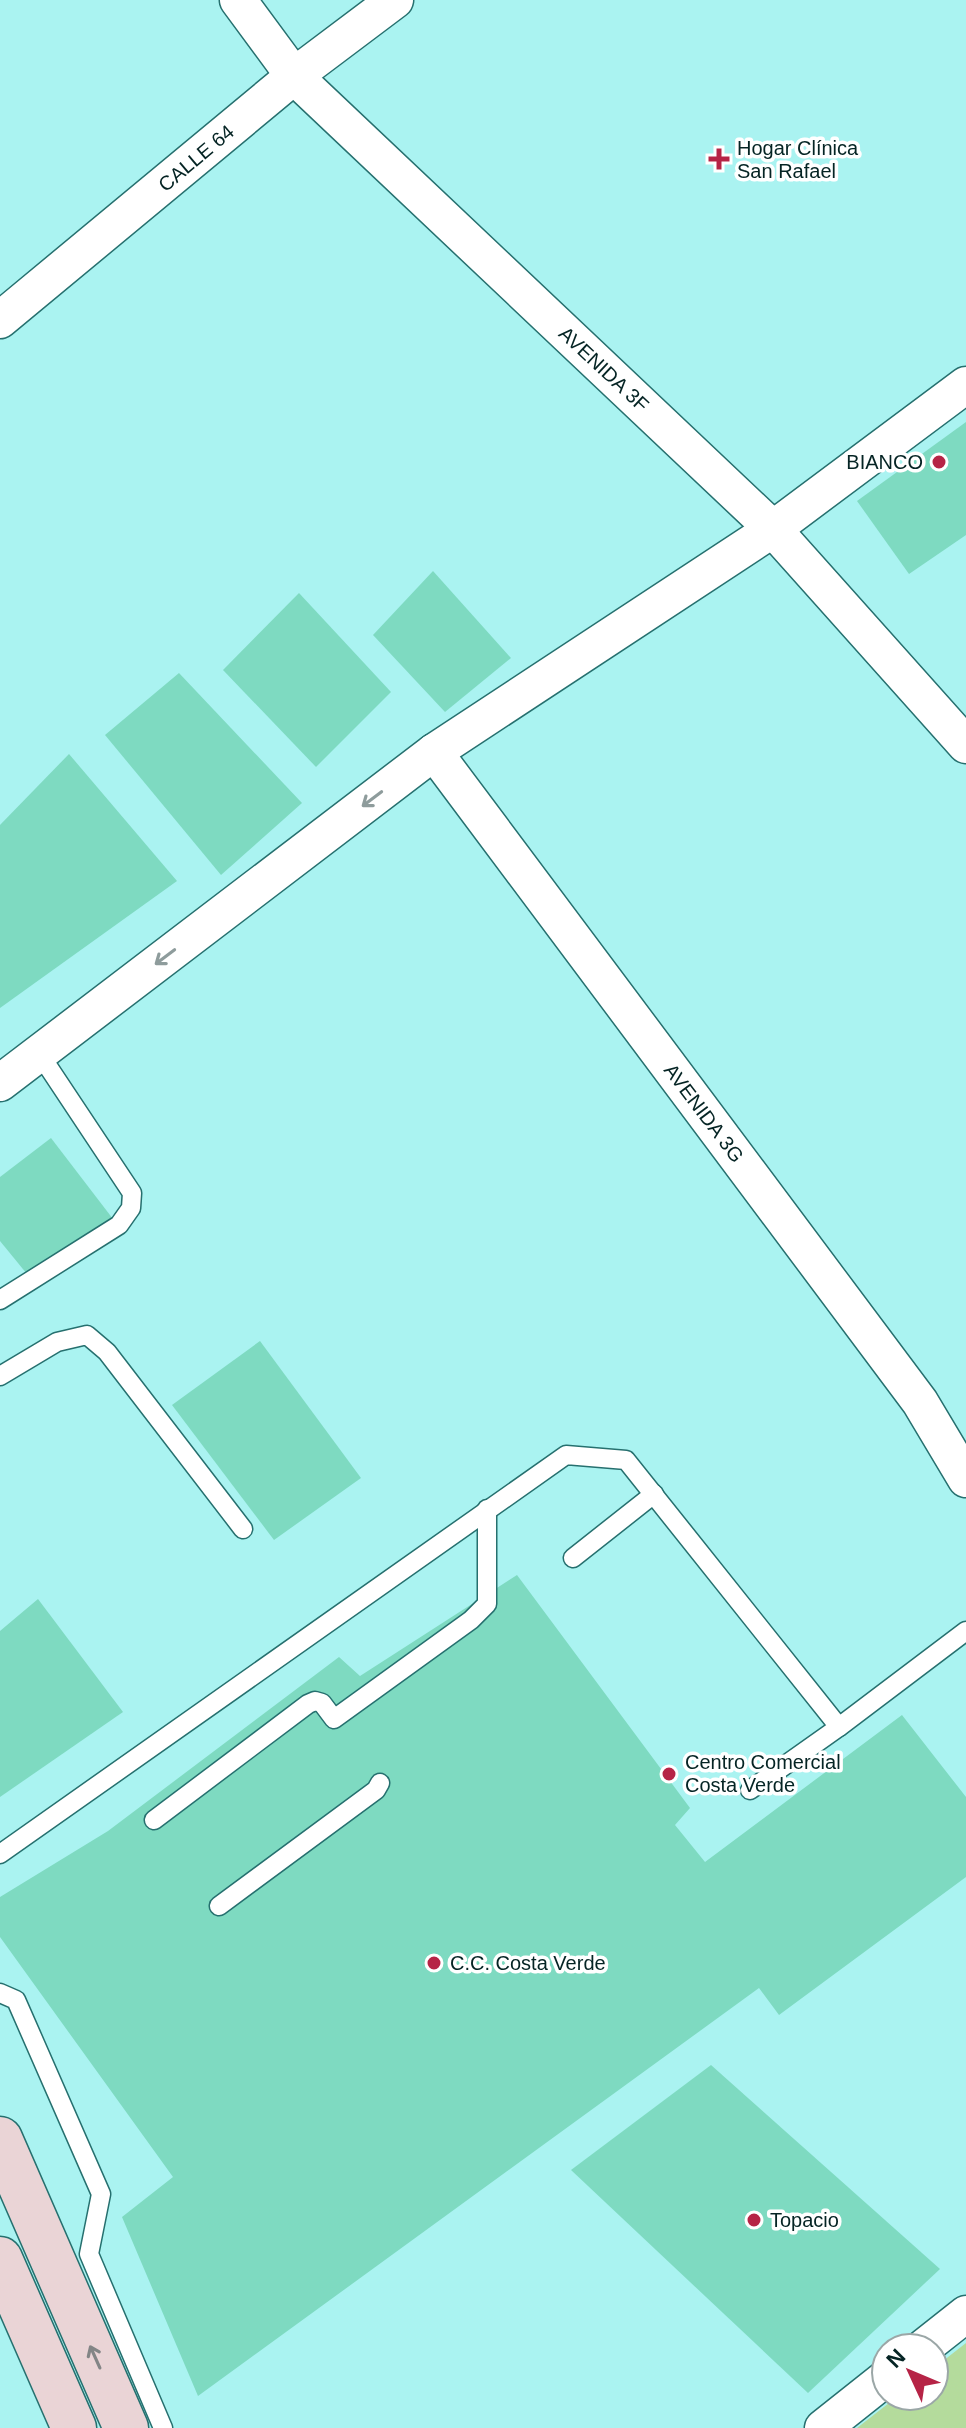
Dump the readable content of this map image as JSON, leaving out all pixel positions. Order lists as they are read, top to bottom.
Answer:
{
  "streets": {
    "street": ["CALLE 64", "AVENIDA 3F", "AVENIDA 3G"]
  },
  "crossings": [
    ["CALLE 64", "AVENIDA 3F"]
  ],
  "places": {
    "health": ["Hogar Clínica San Rafael"],
    "other": [
      "BIANCO",
      "Centro Comercial Costa Verde",
      "C.C. Costa Verde",
      "Topacio"
    ]
  },
  "north": "top left"
}
